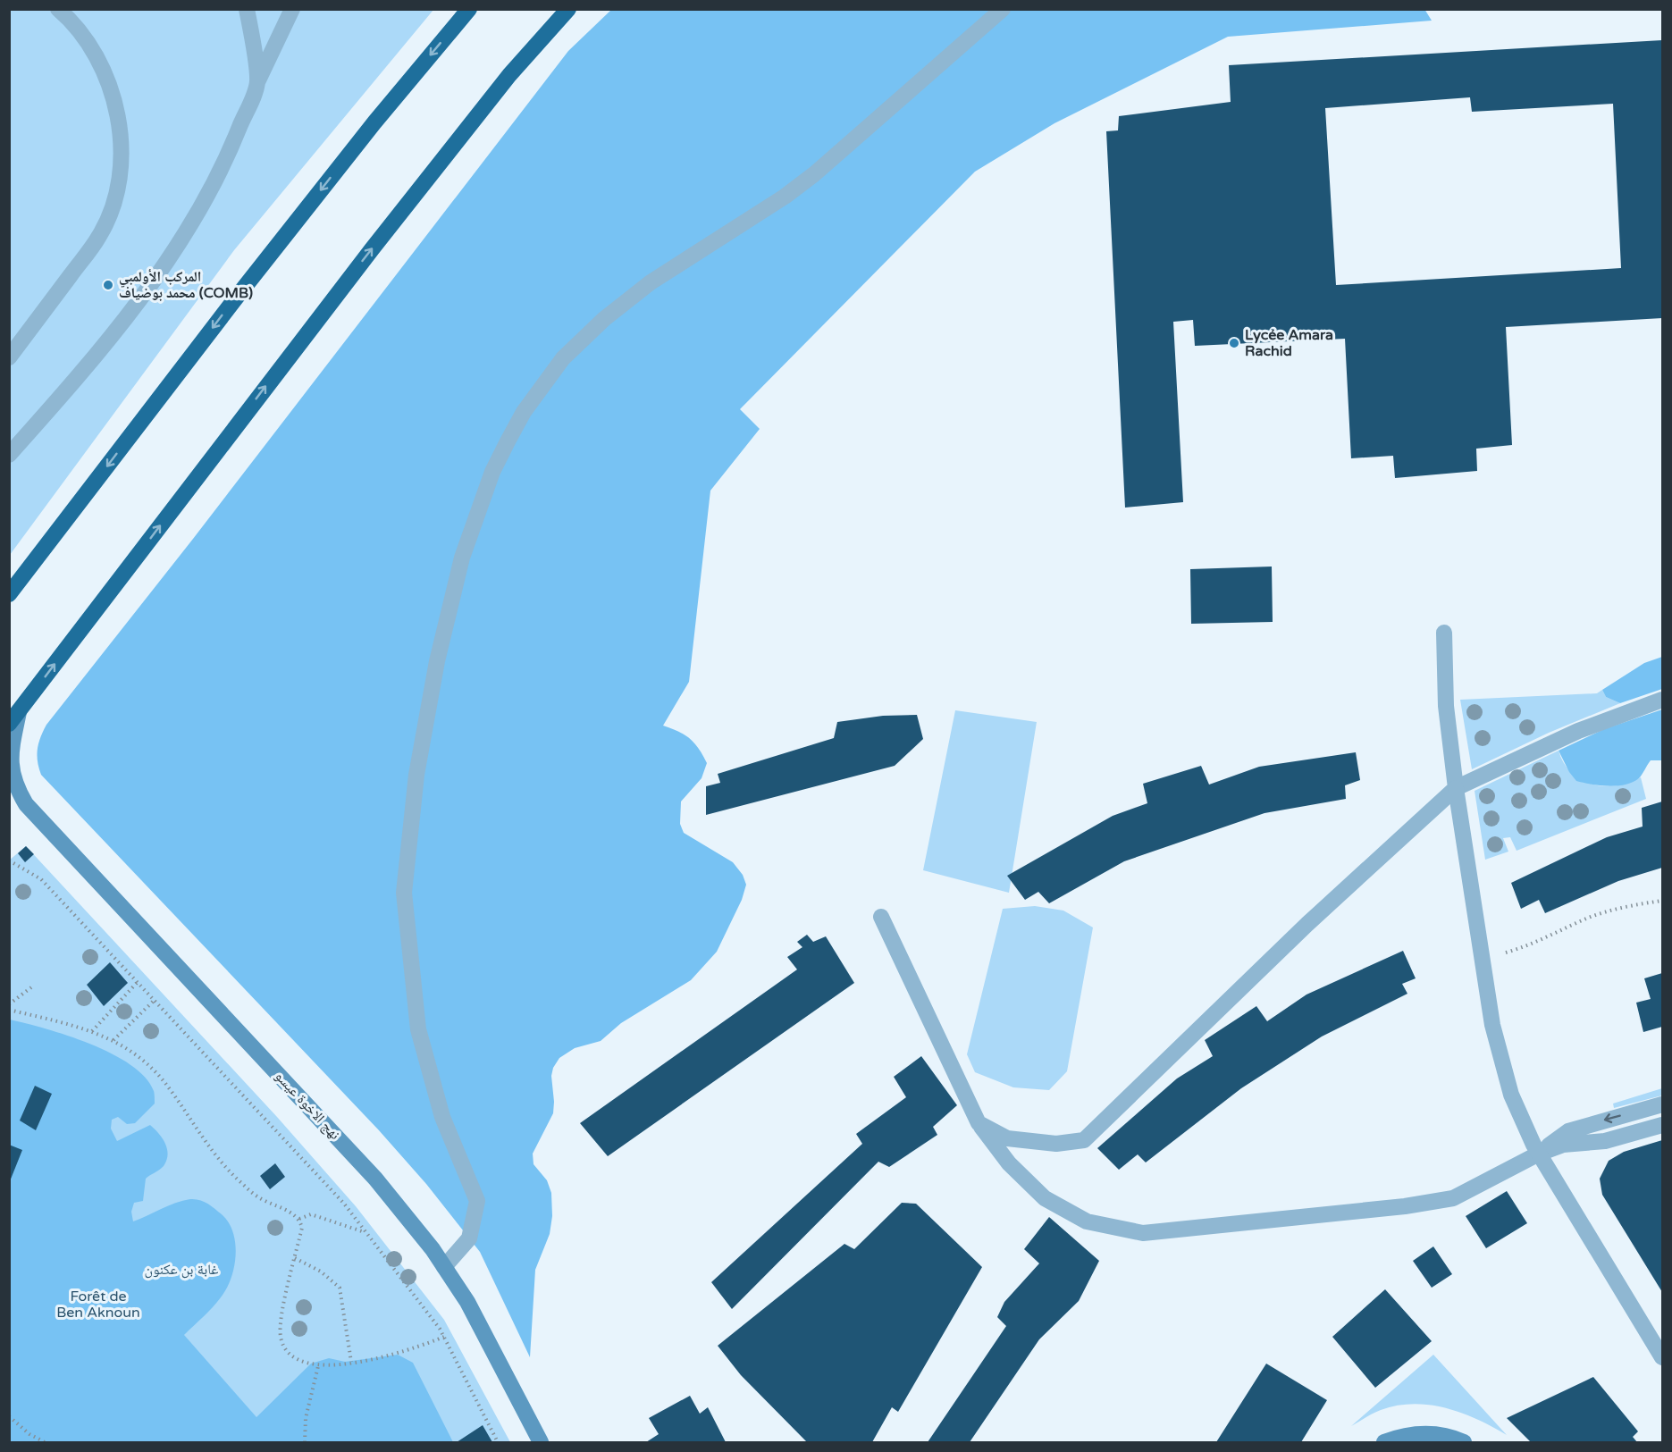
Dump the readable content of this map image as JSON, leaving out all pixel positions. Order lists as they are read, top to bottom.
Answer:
{
  "streets": {
    "street": ["نهج الاخوة عيسو"]
  },
  "parks": ["غابة بن عكنون", "Forêt de Ben Aknoun"],
  "places": ["المركب الأولمبي محمد بوضياف (COMB)", "Lycée Amara Rachid"]
}
